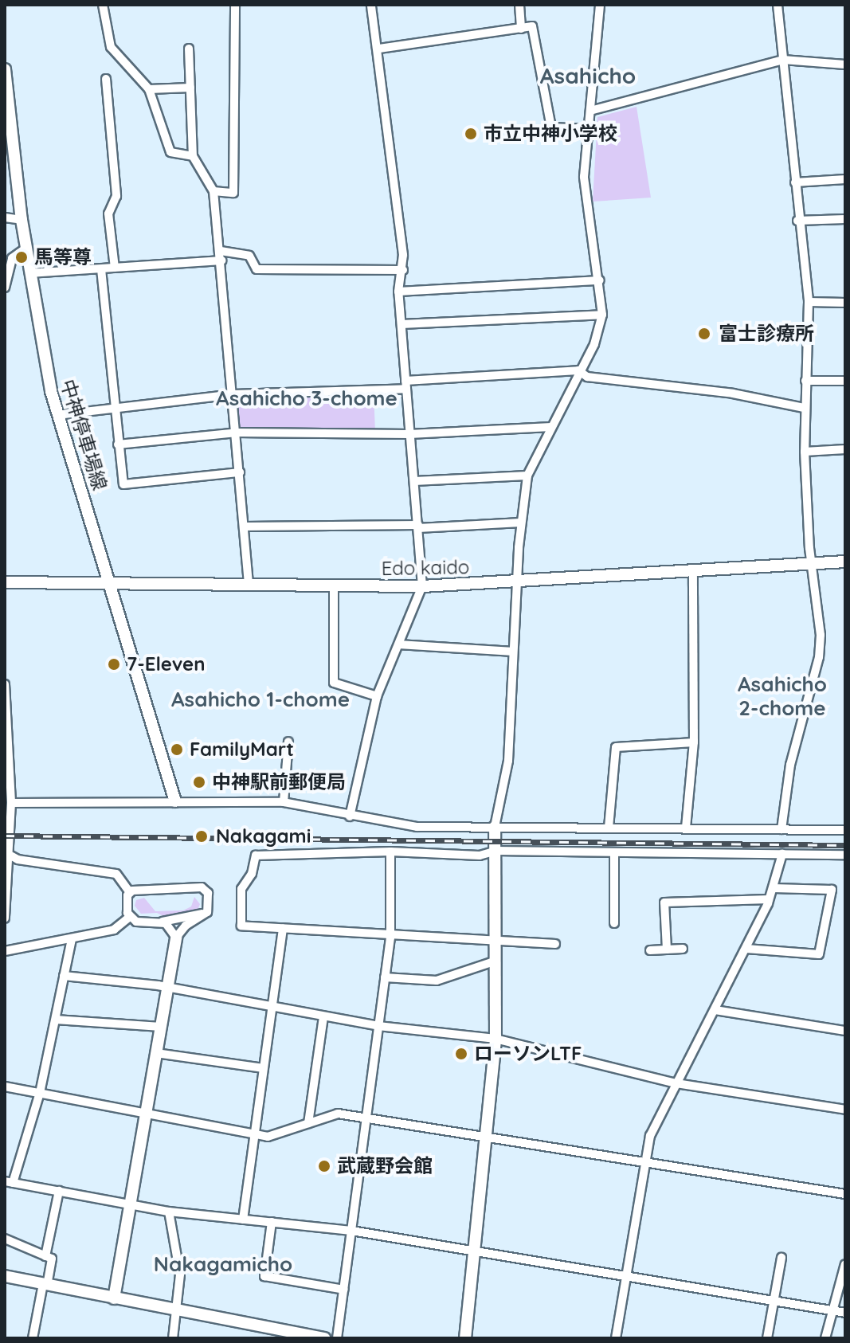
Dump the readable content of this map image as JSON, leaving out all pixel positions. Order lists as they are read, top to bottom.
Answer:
{
  "streets": {
    "street": ["中神停車場線", "Edo kaido"]
  },
  "crossings": [
    ["中神停車場線", "Edo kaido"]
  ],
  "districts": [
    "Asahicho",
    "Asahicho 3-chome",
    "Asahicho 2-chome",
    "Asahicho 1-chome",
    "Nakagamicho"
  ],
  "places": [
    "市立中神小学校",
    "馬等尊",
    "富士診療所",
    "7-Eleven",
    "FamilyMart",
    "中神駅前郵便局",
    "Nakagami",
    "ローソンLTF",
    "武蔵野会館"
  ]
}
